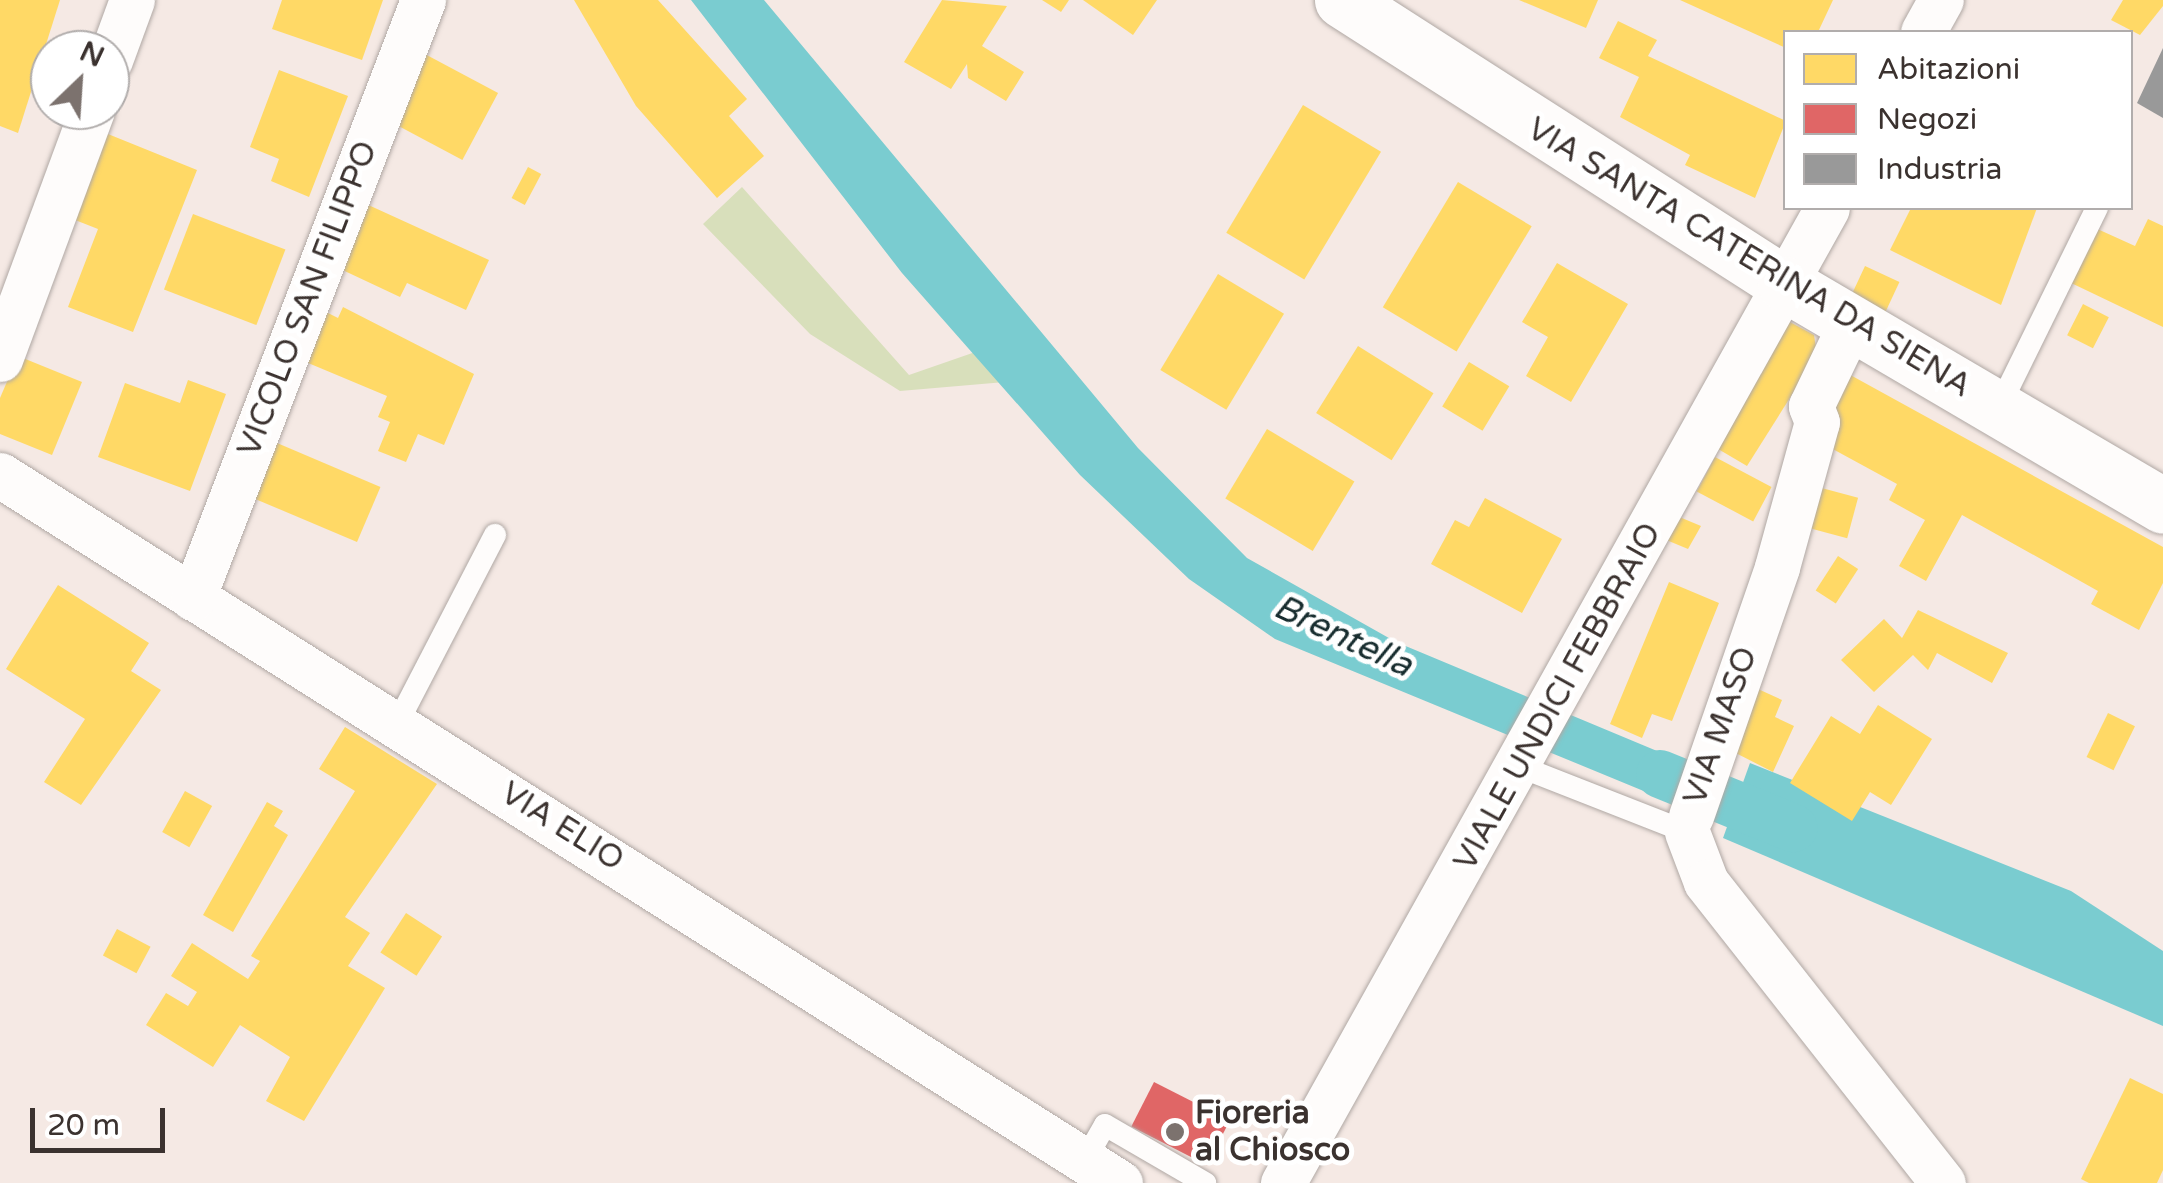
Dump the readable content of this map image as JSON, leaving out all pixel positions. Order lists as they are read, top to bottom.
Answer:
{
  "streets": {
    "street": [
      "VIA SANTA CATERINA DA SIENA",
      "VICOLO SAN FILIPPO",
      "VIALE UNDICI FEBBRAIO",
      "VIA MASO",
      "VIA ELIO"
    ]
  },
  "crossings": [
    ["VIA SANTA CATERINA DA SIENA", "VIALE UNDICI FEBBRAIO"],
    ["VIA SANTA CATERINA DA SIENA", "VIA MASO"],
    ["VICOLO SAN FILIPPO", "VIA ELIO"]
  ],
  "water": ["Brentella"],
  "places": ["Fioreria al Chiosco"],
  "legend": ["Abitazioni", "Negozi", "Industria"],
  "scale_bar": "20 m",
  "north": "top right"
}
